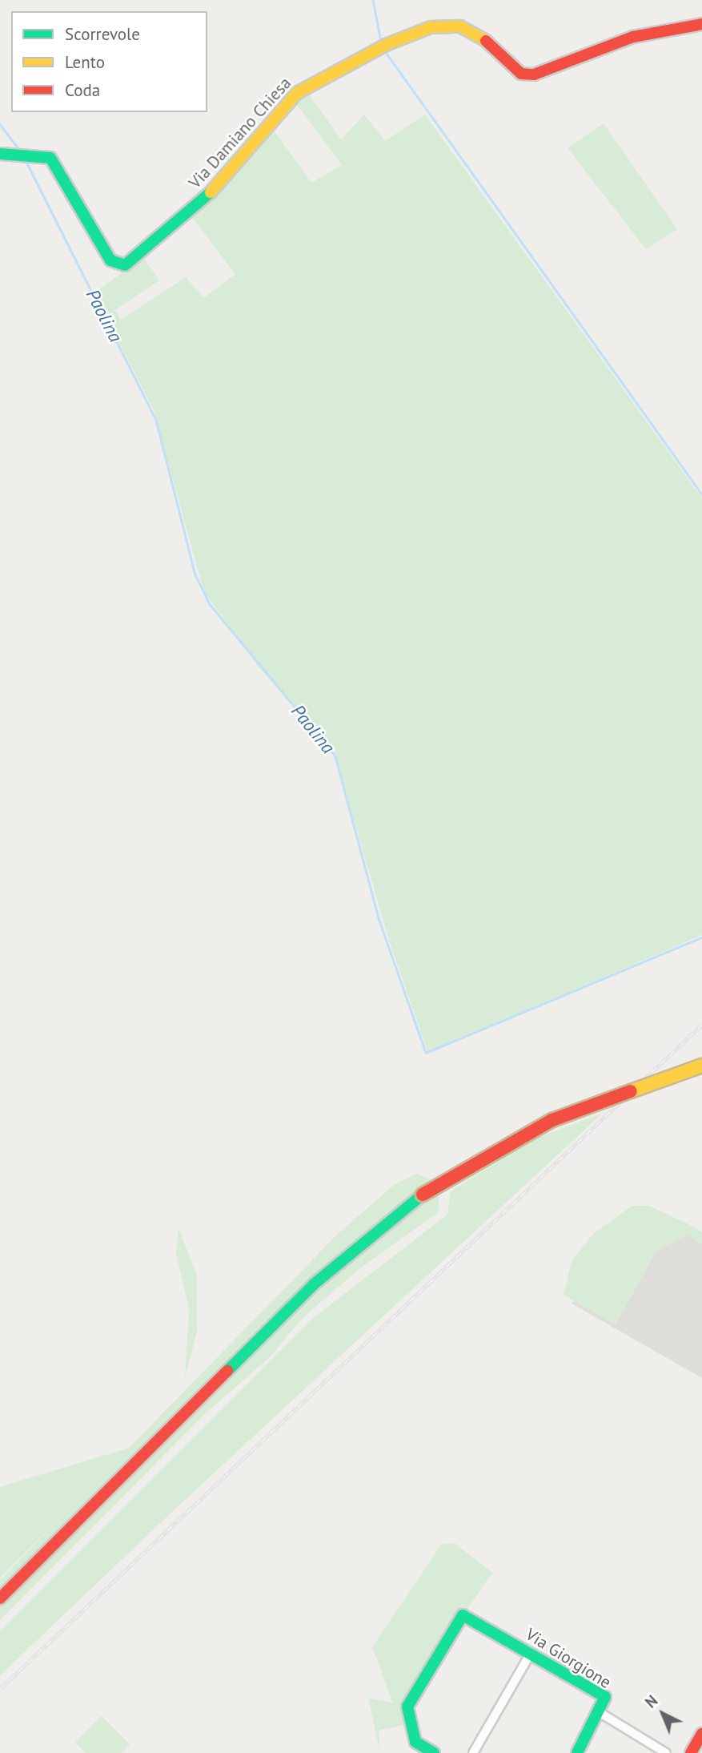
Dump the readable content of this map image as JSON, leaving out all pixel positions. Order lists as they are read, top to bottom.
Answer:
{
  "streets": {
    "main road": ["Via Damiano Chiesa", "Via Giorgione"]
  },
  "water": ["Paolina"],
  "legend": ["Scorrevole", "Lento", "Coda"],
  "north": "top left"
}
